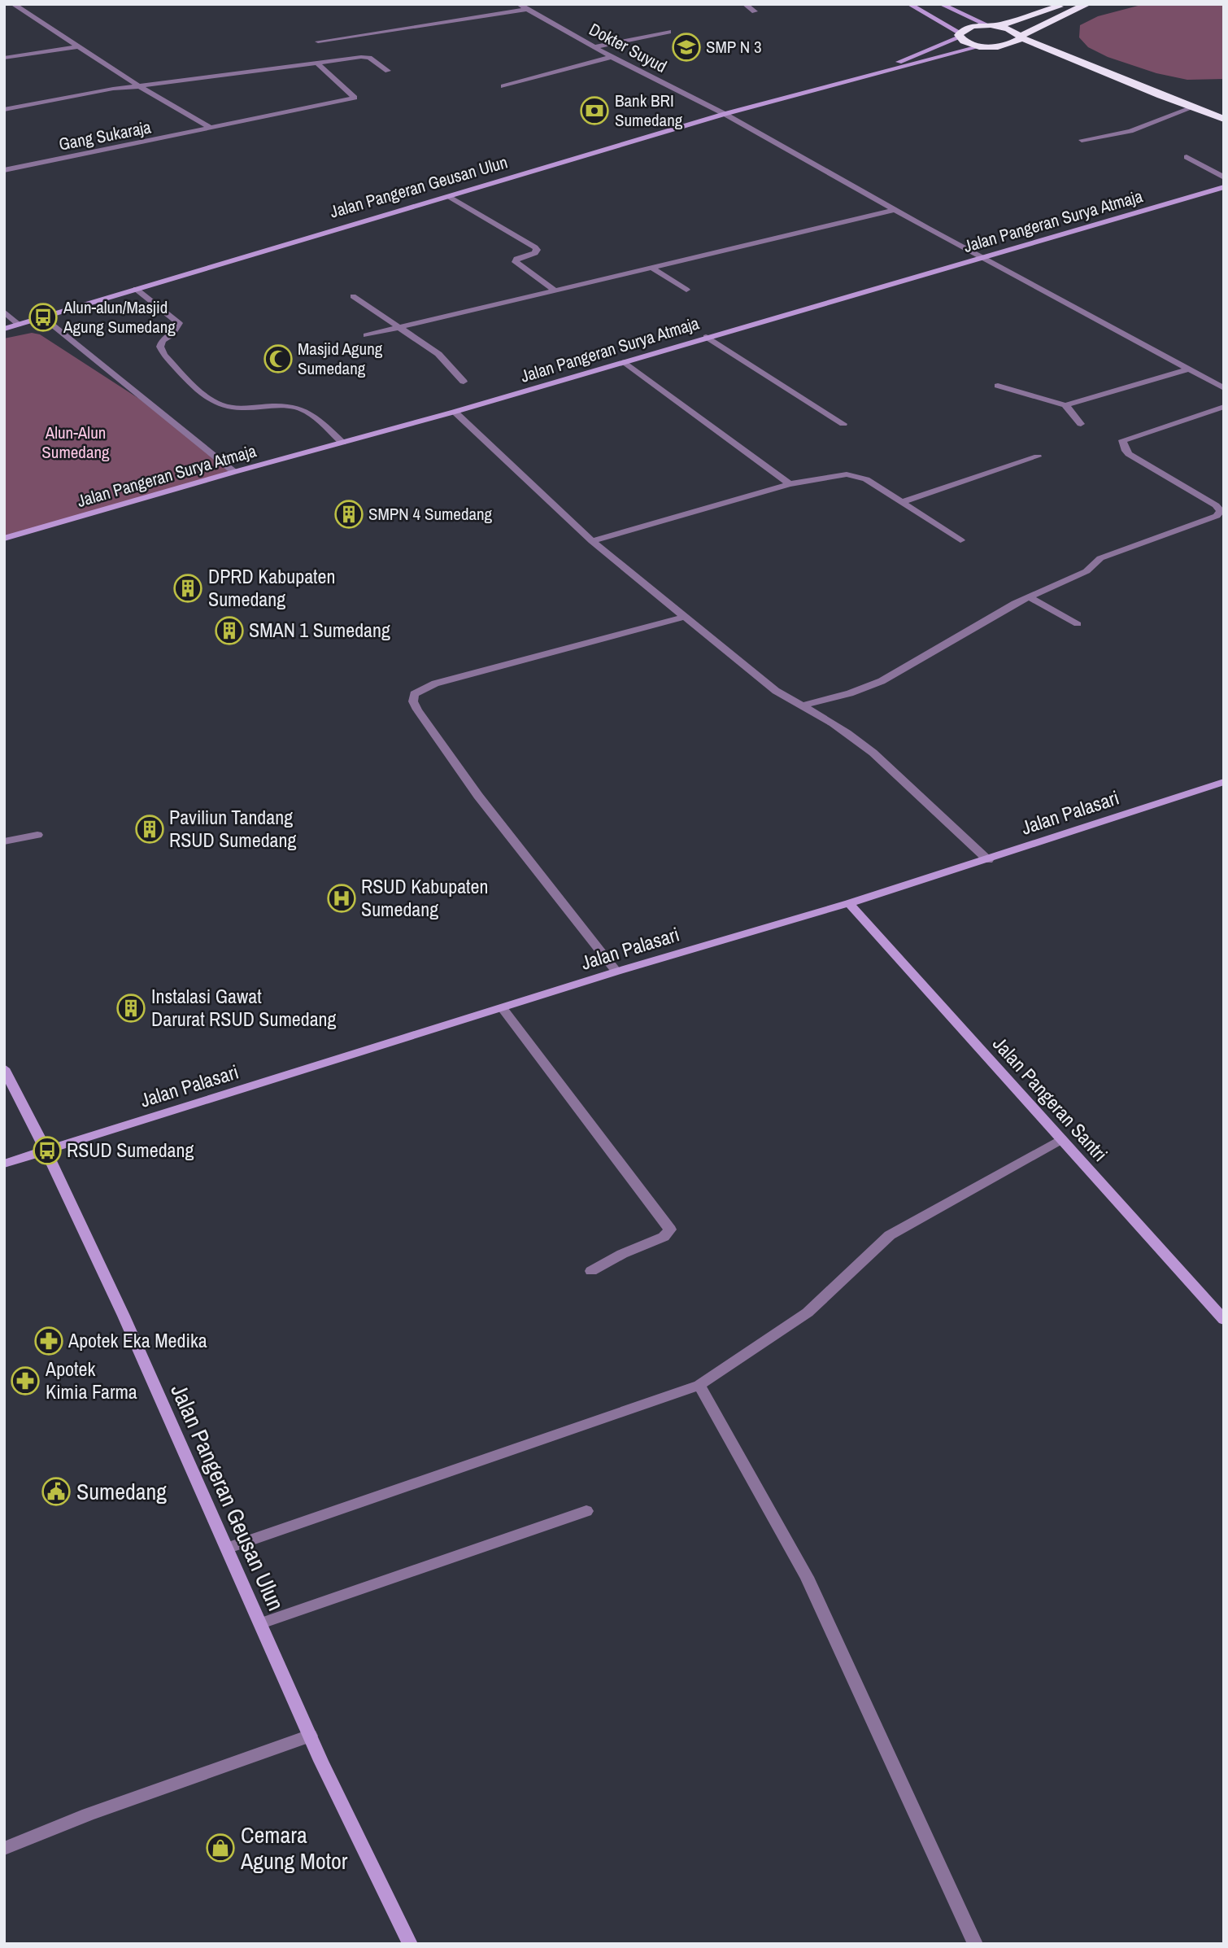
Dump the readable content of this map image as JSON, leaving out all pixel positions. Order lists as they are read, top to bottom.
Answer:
{
  "streets": {
    "street": [
      "Dokter Suyud",
      "Gang Sukaraja",
      "Jalan Pangeran Geusan Ulun",
      "Jalan Pangeran Surya Atmaja",
      "Jalan Palasari",
      "Jalan Pangeran Santri"
    ]
  },
  "crossings": [
    ["Dokter Suyud", "Jalan Pangeran Geusan Ulun"],
    ["Dokter Suyud", "Jalan Pangeran Surya Atmaja"],
    ["Jalan Pangeran Geusan Ulun", "Jalan Palasari"],
    ["Jalan Palasari", "Jalan Pangeran Santri"]
  ],
  "parks": ["Alun-Alun Sumedang"],
  "places": {
    "school or university": ["SMP N 3"],
    "bank": ["Bank BRI Sumedang"],
    "bus stop": ["Alun-alun/Masjid Agung Sumedang", "RSUD Sumedang"],
    "mosque": ["Masjid Agung Sumedang"],
    "building": [
      "SMPN 4 Sumedang",
      "DPRD Kabupaten Sumedang",
      "SMAN 1 Sumedang",
      "Paviliun Tandang RSUD Sumedang",
      "Instalasi Gawat Darurat RSUD Sumedang"
    ],
    "hospital": ["RSUD Kabupaten Sumedang"],
    "pharmacy": ["Apotek Eka Medika", "Apotek Kimia Farma"],
    "public building": ["Sumedang"],
    "shop": ["Cemara Agung Motor"]
  }
}
